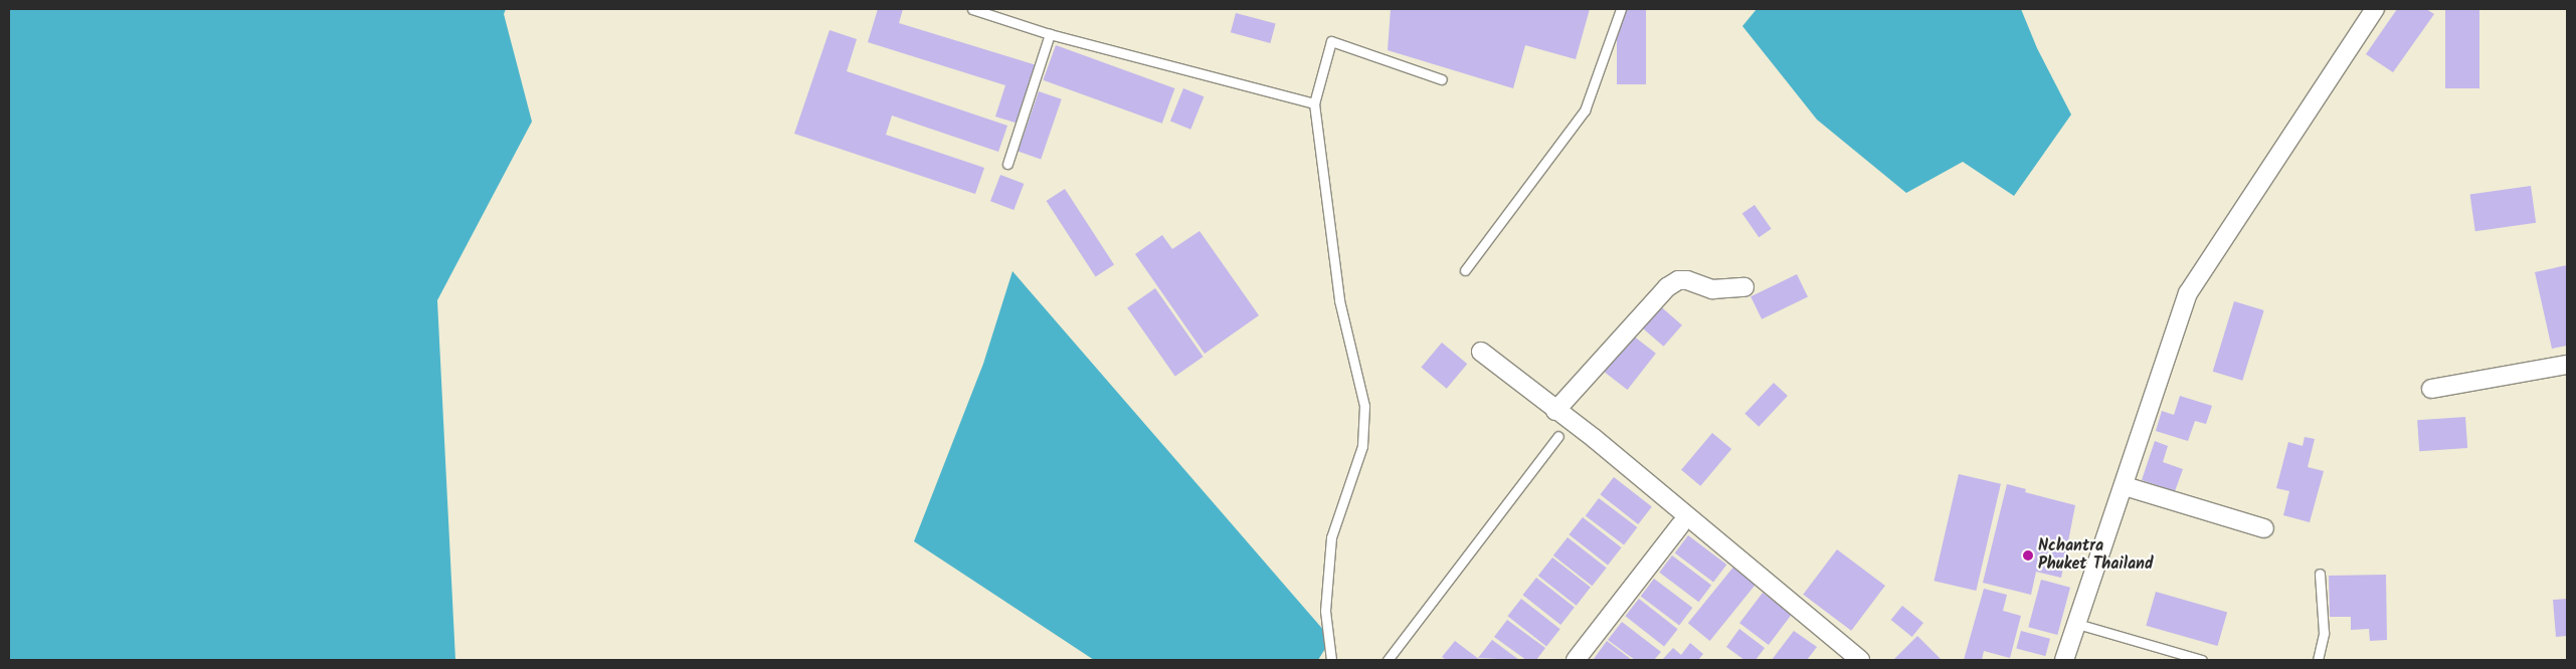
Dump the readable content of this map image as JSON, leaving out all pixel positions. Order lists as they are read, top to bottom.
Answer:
{
  "places": ["Nchantra Phuket Thailand"]
}
